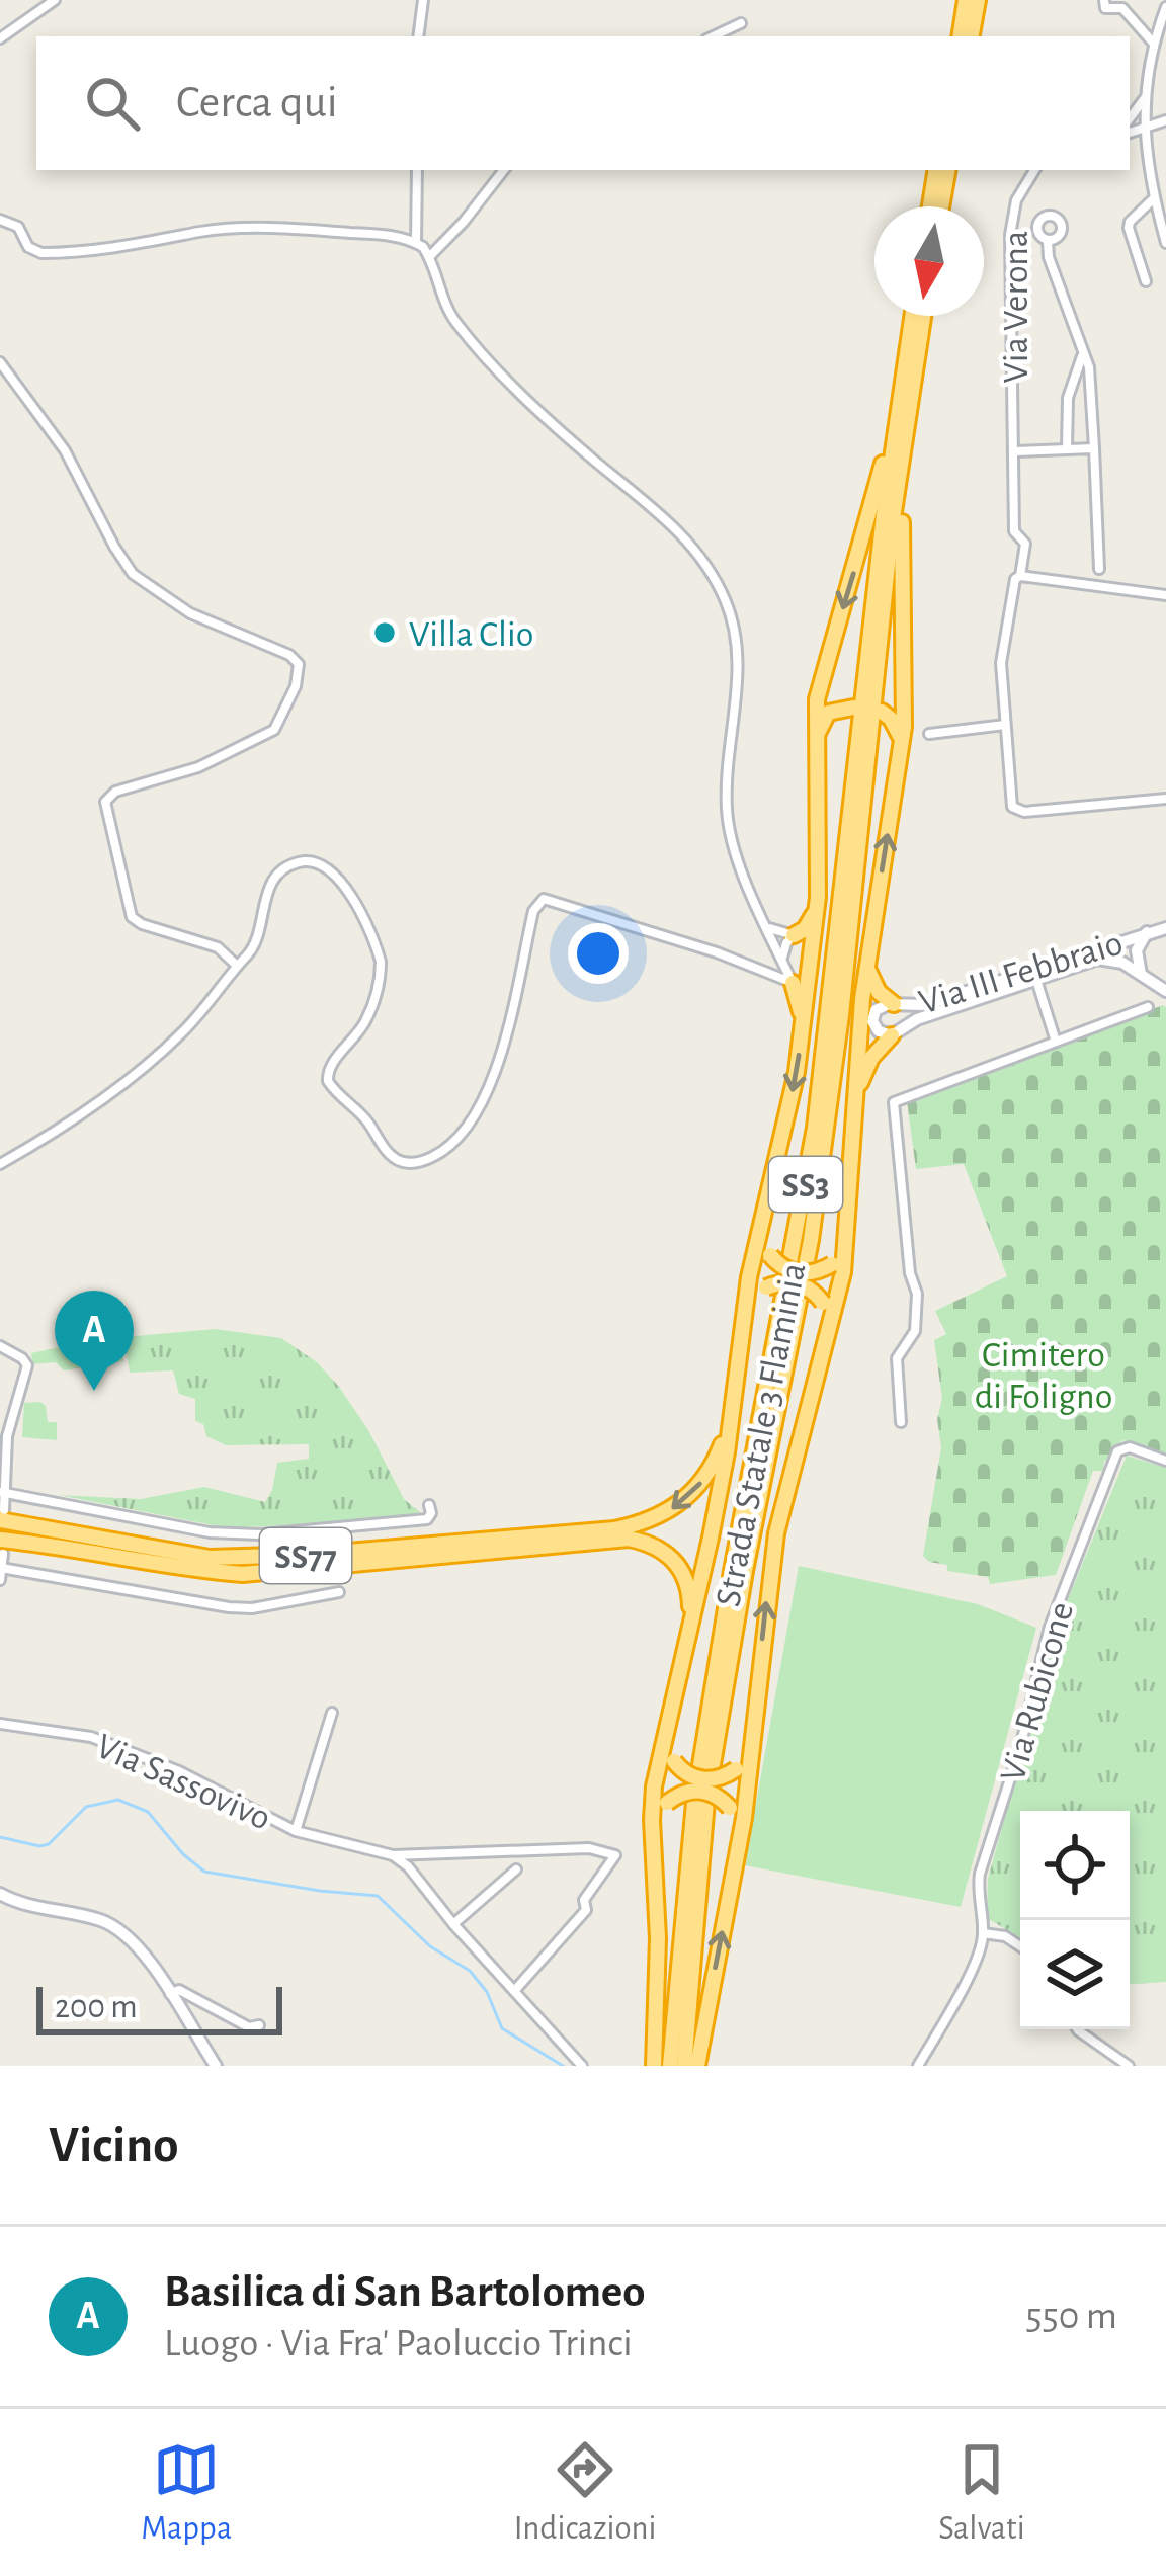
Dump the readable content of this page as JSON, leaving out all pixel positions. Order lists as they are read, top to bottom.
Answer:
{
  "streets": {
    "highway": ["SS3", "Strada Statale 3 Flaminia", "SS77"],
    "main road": ["Via III Febbraio"],
    "street": ["Via Verona", "Via Rubicone", "Via Sassovivo"]
  },
  "parks": ["Cimitero di Foligno"],
  "places": ["Villa Clio"],
  "scale_bar": "200 m",
  "north": "bottom",
  "page": {
    "search": "Cerca qui",
    "pins": "A",
    "scale": "200 m",
    "heading": "Vicino",
    "list": [
      {
        "mark": "A",
        "name": "Basilica di San Bartolomeo",
        "note": "Luogo · Via Fra' Paoluccio Trinci",
        "value": "550 m"
      }
    ],
    "nav": ["Mappa", "Indicazioni", "Salvati"]
  }
}
